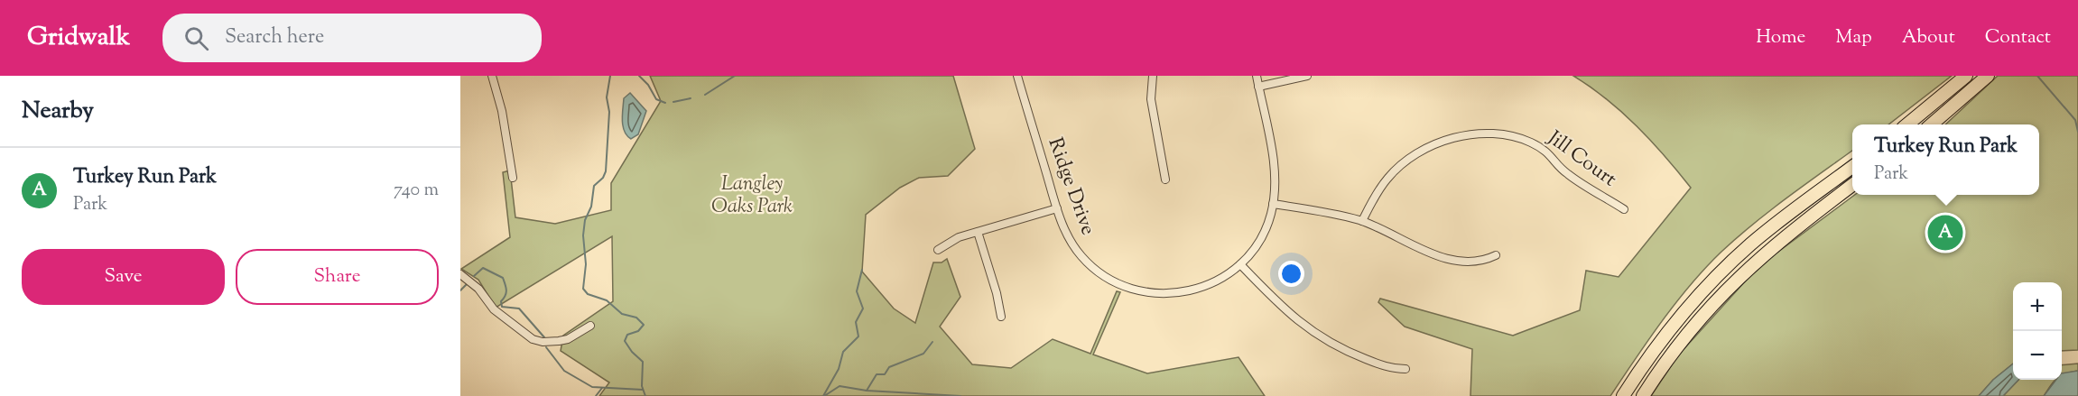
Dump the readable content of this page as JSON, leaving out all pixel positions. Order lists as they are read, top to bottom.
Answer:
{
  "streets": {
    "street": ["Jill Court", "Ridge Drive"]
  },
  "parks": ["Langley Oaks Park"],
  "page": {
    "header": "Gridwalk",
    "search": "Search here",
    "nav": [
      "Home",
      "Map",
      "About",
      "Contact"
    ],
    "heading": "Nearby",
    "popup": ["Turkey Run Park", "Park"],
    "list": [
      {
        "mark": "A",
        "name": "Turkey Run Park",
        "note": "Park",
        "value": "740 m"
      }
    ],
    "pins": "A",
    "buttons": ["Save", "Share"],
    "map_buttons": ["+", "−"]
  }
}
